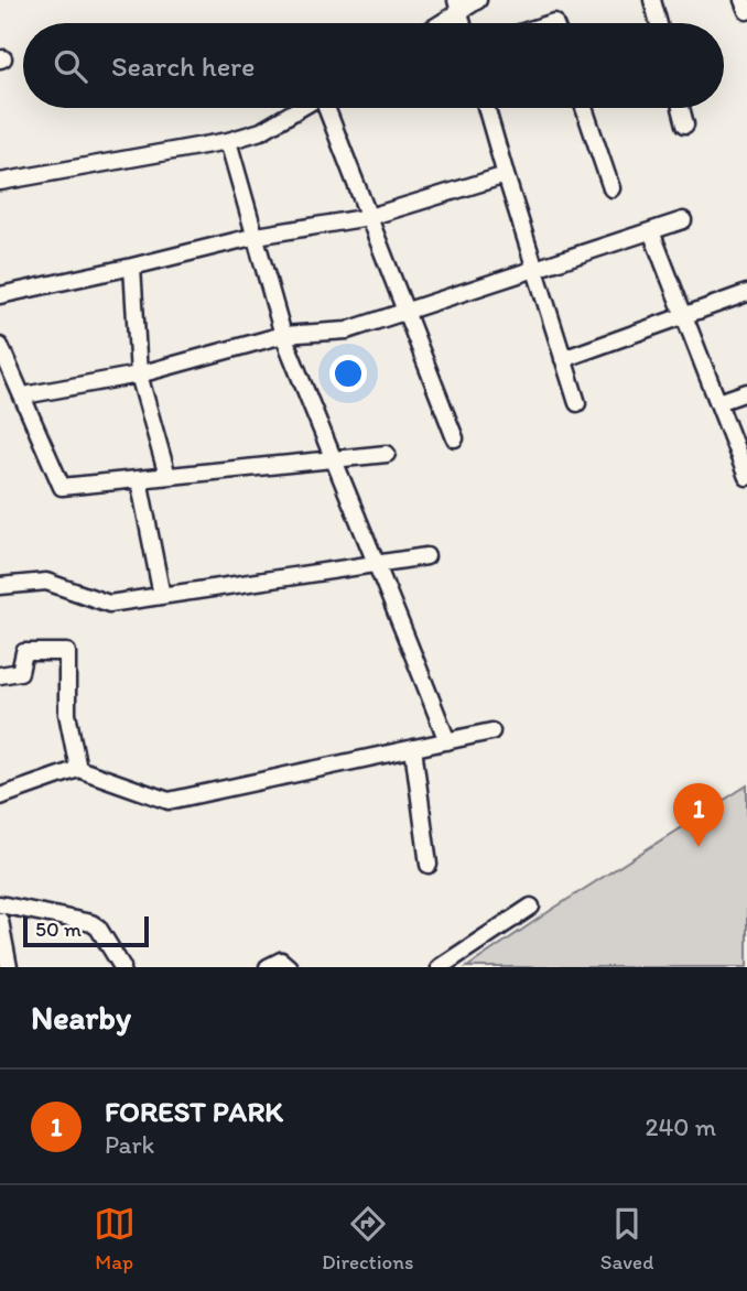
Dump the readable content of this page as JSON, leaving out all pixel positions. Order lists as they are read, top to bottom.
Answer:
{
  "scale_bar": "50 m",
  "page": {
    "search": "Search here",
    "pins": "1",
    "scale": "50 m",
    "heading": "Nearby",
    "list": [
      {
        "mark": "1",
        "name": "FOREST PARK",
        "note": "Park",
        "value": "240 m"
      }
    ],
    "nav": ["Map", "Directions", "Saved"]
  }
}
